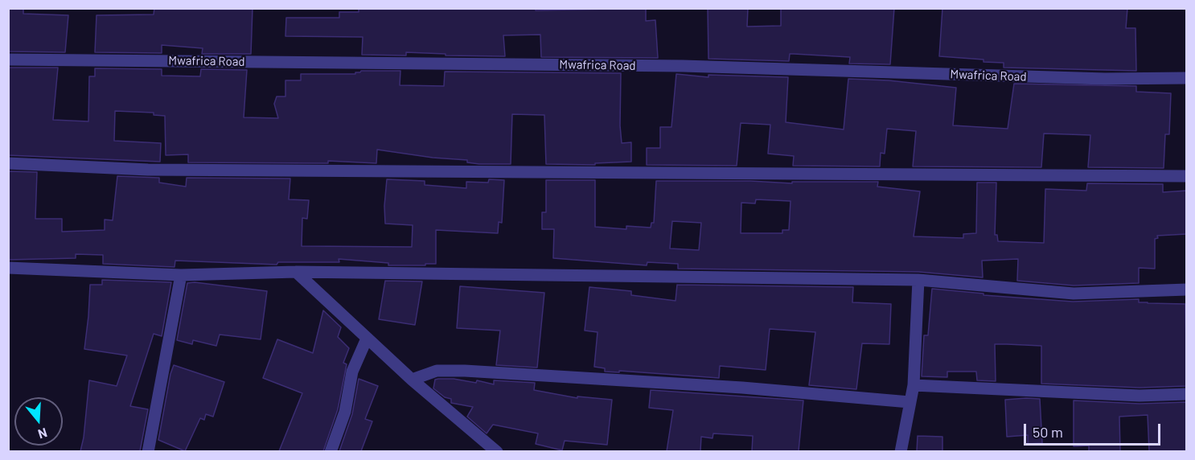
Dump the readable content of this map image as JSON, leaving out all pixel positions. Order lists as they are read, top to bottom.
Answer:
{
  "streets": {
    "street": ["Mwafrica Road"]
  },
  "scale_bar": "50 m",
  "north": "bottom"
}
